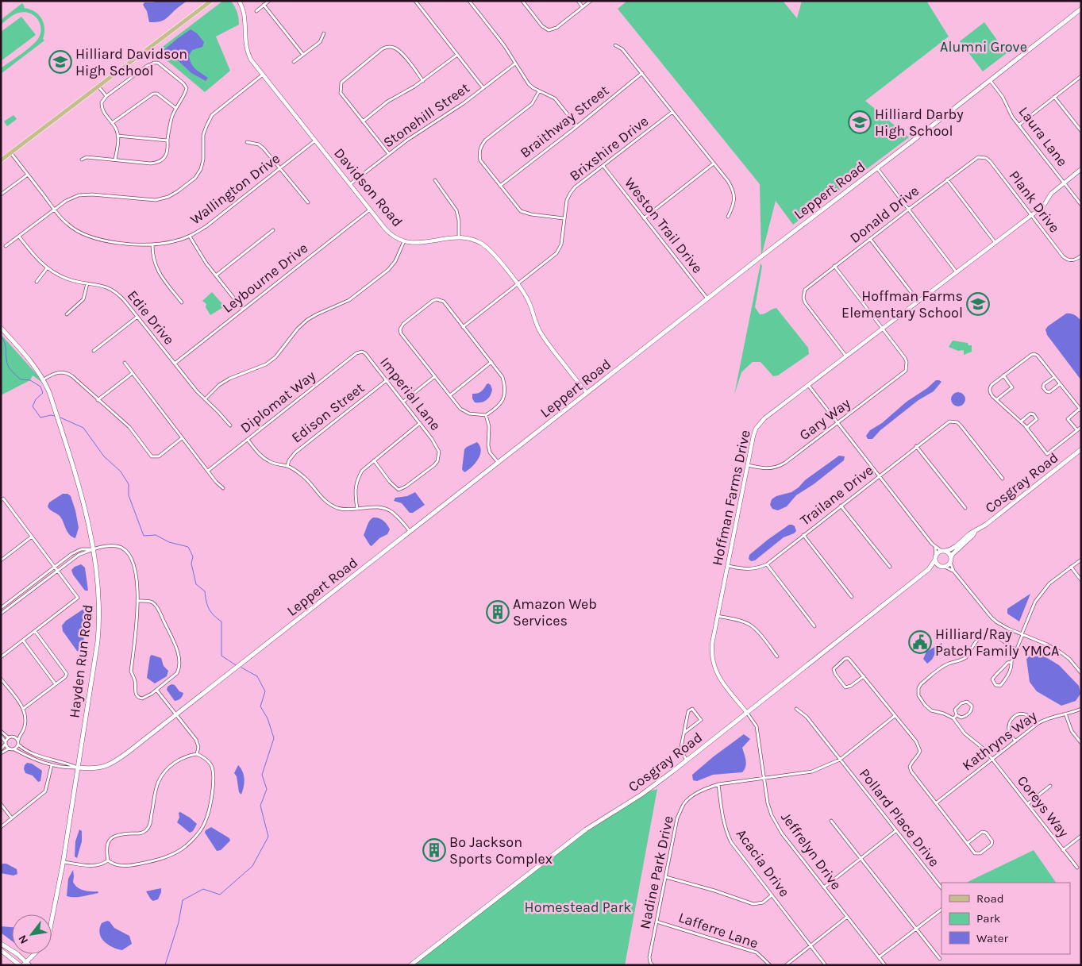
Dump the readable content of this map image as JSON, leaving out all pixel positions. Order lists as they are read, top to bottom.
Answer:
{
  "streets": {
    "main road": ["Leppert Road", "Cosgray Road", "Hayden Run Road"],
    "street": [
      "Stonehill Street",
      "Braithway Street",
      "Laura Lane",
      "Brixshire Drive",
      "Davidson Road",
      "Wallington Drive",
      "Plank Drive",
      "Donald Drive",
      "Weston Trail Drive",
      "Leybourne Drive",
      "Edie Drive",
      "Imperial Lane",
      "Diplomat Way",
      "Edison Street",
      "Gary Way",
      "Trailane Drive",
      "Hoffman Farms Drive",
      "Kathryns Way",
      "Coreys Way",
      "Pollard Place Drive",
      "Jeffrelyn Drive",
      "Acacia Drive",
      "Nadine Park Drive",
      "Lafferre Lane"
    ]
  },
  "crossings": [
    ["Stonehill Street", "Davidson Road"],
    ["Laura Lane", "Leppert Road"],
    ["Laura Lane", "Hoffman Farms Drive"],
    ["Brixshire Drive", "Davidson Road"],
    ["Brixshire Drive", "Weston Trail Drive"],
    ["Davidson Road", "Wallington Drive"],
    ["Davidson Road", "Leppert Road"],
    ["Davidson Road", "Leybourne Drive"],
    ["Leppert Road", "Weston Trail Drive"],
    ["Leppert Road", "Hayden Run Road"],
    ["Plank Drive", "Donald Drive"],
    ["Plank Drive", "Hoffman Farms Drive"],
    ["Donald Drive", "Hoffman Farms Drive"],
    ["Leybourne Drive", "Edie Drive"],
    ["Imperial Lane", "Diplomat Way"],
    ["Imperial Lane", "Edison Street"],
    ["Gary Way", "Hoffman Farms Drive"],
    ["Cosgray Road", "Hoffman Farms Drive"],
    ["Cosgray Road", "Jeffrelyn Drive"],
    ["Trailane Drive", "Hoffman Farms Drive"],
    ["Hoffman Farms Drive", "Jeffrelyn Drive"],
    ["Kathryns Way", "Coreys Way"],
    ["Pollard Place Drive", "Nadine Park Drive"],
    ["Jeffrelyn Drive", "Nadine Park Drive"],
    ["Acacia Drive", "Nadine Park Drive"],
    ["Nadine Park Drive", "Lafferre Lane"]
  ],
  "parks": ["Alumni Grove", "Homestead Park"],
  "places": {
    "school or university": ["Hilliard Davidson High School", "Hilliard Darby High School", "Hoffman Farms Elementary School"],
    "building": ["Amazon Web Services", "Bo Jackson Sports Complex"],
    "public building": ["Hilliard/Ray Patch Family YMCA"]
  },
  "legend": ["Road", "Park", "Water"],
  "north": "bottom left"
}
